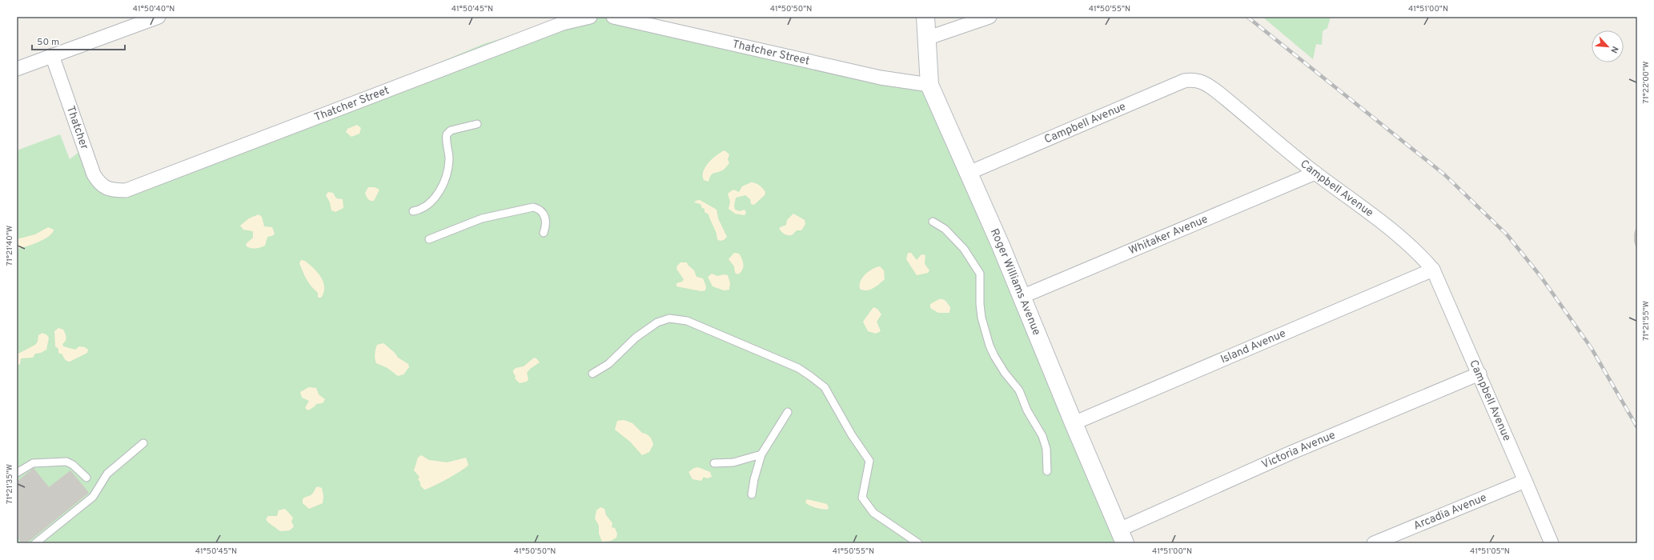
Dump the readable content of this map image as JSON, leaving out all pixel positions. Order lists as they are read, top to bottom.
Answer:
{
  "streets": {
    "main road": ["Roger Williams Avenue"],
    "street": [
      "Thatcher Street",
      "Campbell Avenue",
      "Thatcher",
      "Whitaker Avenue",
      "Island Avenue",
      "Victoria Avenue",
      "Arcadia Avenue"
    ]
  },
  "crossings": [
    ["Thatcher Street", "Thatcher"],
    ["Thatcher Street", "Roger Williams Avenue"],
    ["Campbell Avenue", "Whitaker Avenue"],
    ["Campbell Avenue", "Roger Williams Avenue"],
    ["Campbell Avenue", "Island Avenue"],
    ["Campbell Avenue", "Victoria Avenue"],
    ["Campbell Avenue", "Arcadia Avenue"],
    ["Whitaker Avenue", "Roger Williams Avenue"],
    ["Roger Williams Avenue", "Island Avenue"],
    ["Roger Williams Avenue", "Victoria Avenue"]
  ],
  "scale_bar": "50 m",
  "north": "bottom right",
  "coordinates": [
    "41°50'40\"N",
    "41°50'45\"N",
    "41°50'50\"N",
    "41°50'55\"N",
    "41°51'00\"N",
    "71°22'00\"W",
    "71°21'40\"W",
    "71°21'55\"W",
    "71°21'35\"W",
    "41°51'05\"N"
  ]
}
